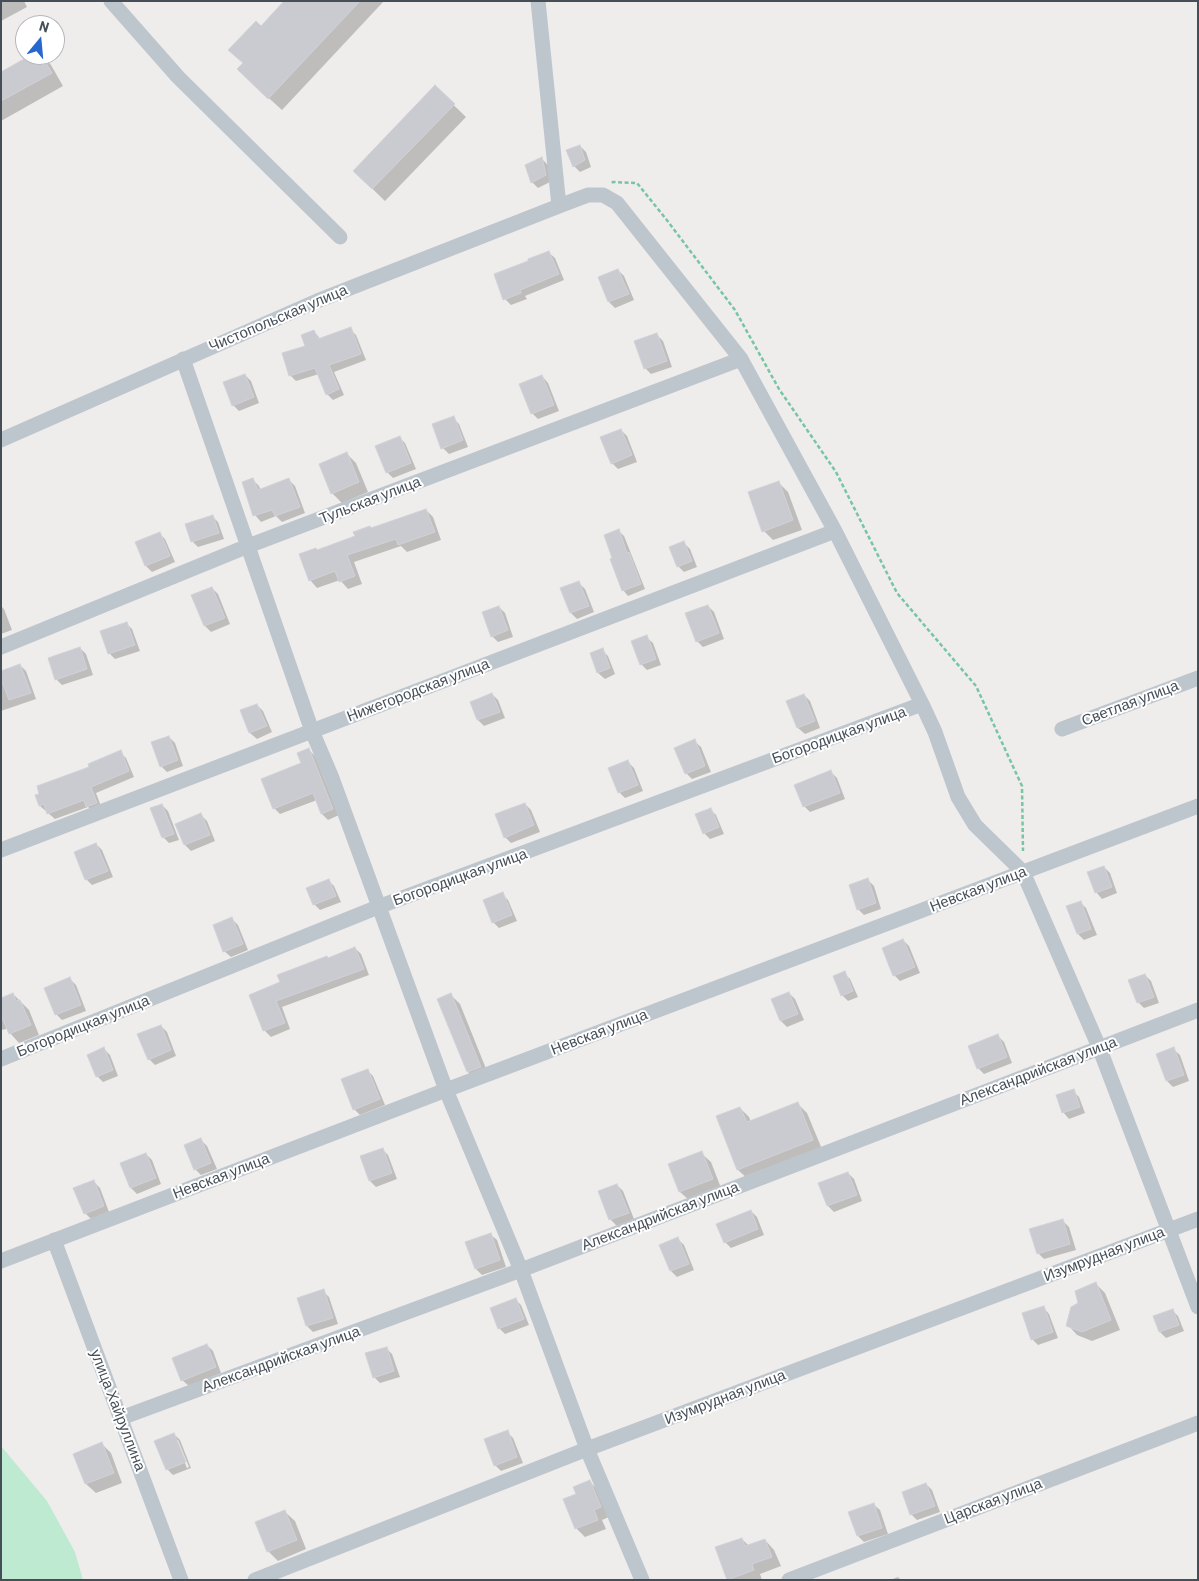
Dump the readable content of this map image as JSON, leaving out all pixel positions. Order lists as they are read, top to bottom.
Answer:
{
  "streets": {
    "street": [
      "Чистопольская улица",
      "Тульская улица",
      "Нижегородская улица",
      "Светлая улица",
      "Богородицкая улица",
      "Невская улица",
      "Александрийская улица",
      "Изумрудная улица",
      "улица Хайруллина",
      "Царская улица"
    ]
  },
  "crossings": [
    ["Невская улица", "улица Хайруллина"],
    ["Александрийская улица", "улица Хайруллина"]
  ],
  "north": "top"
}
